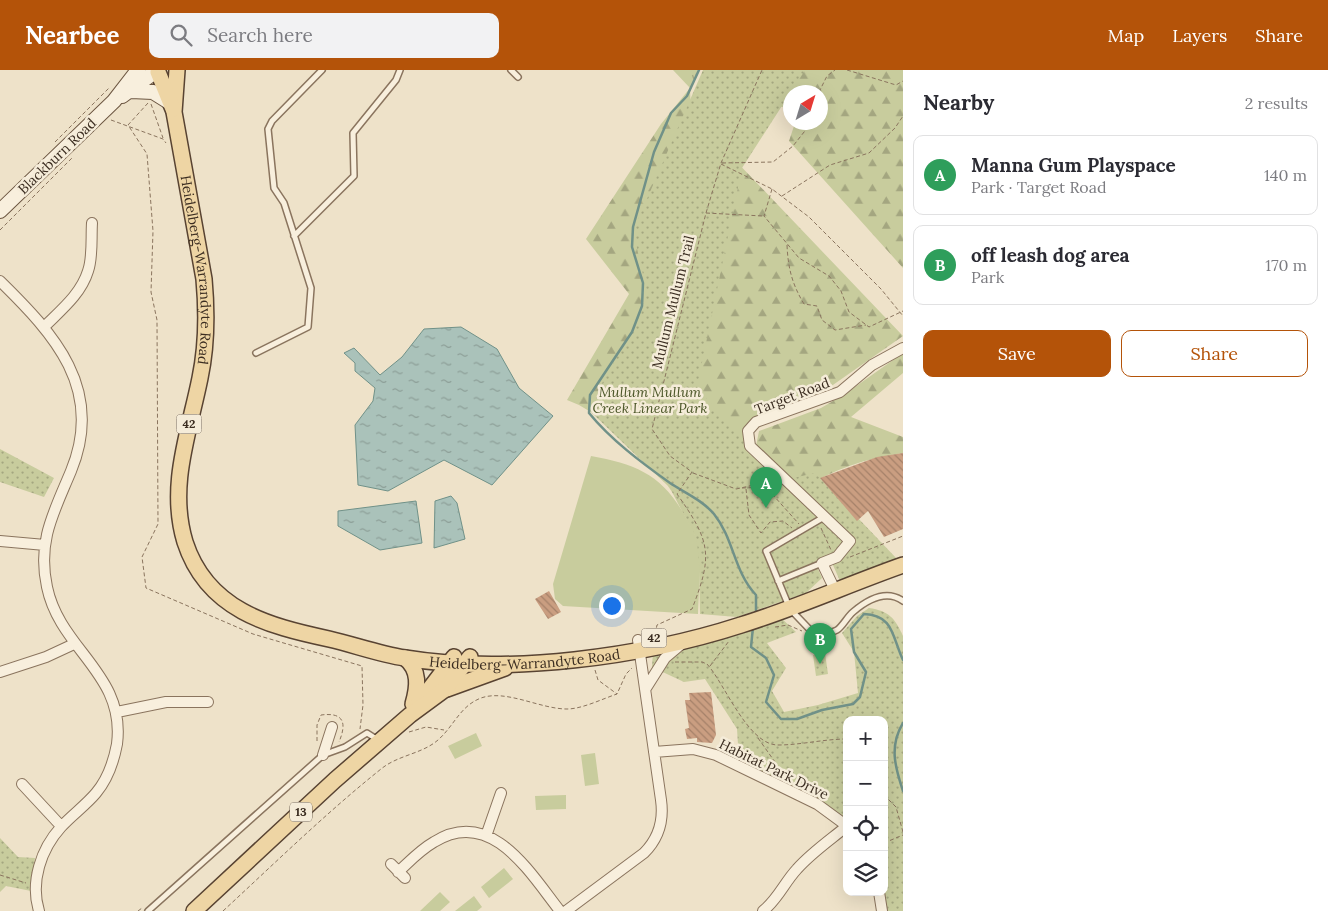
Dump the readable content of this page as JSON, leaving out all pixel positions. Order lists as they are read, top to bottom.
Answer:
{
  "streets": {
    "main road": [
      "Blackburn Road",
      "Heidelberg-Warrandyte Road",
      "42",
      "13"
    ],
    "street": ["Target Road", "Habitat Park Drive"],
    "path": ["Mullum Mullum Trail"]
  },
  "crossings": [
    ["Blackburn Road", "Heidelberg-Warrandyte Road"],
    ["Heidelberg-Warrandyte Road", "13"]
  ],
  "parks": ["Mullum Mullum Creek Linear Park"],
  "north": "top right",
  "page": {
    "header": "Nearbee",
    "search": "Search here",
    "nav": ["Map", "Layers", "Share"],
    "heading": ["Nearby", "2 results"],
    "list": [
      {
        "mark": "A",
        "name": "Manna Gum Playspace",
        "note": "Park · Target Road",
        "value": "140 m"
      },
      {
        "mark": "B",
        "name": "off leash dog area",
        "note": "Park",
        "value": "170 m"
      }
    ],
    "buttons": ["Save", "Share"],
    "pins": ["A", "B"],
    "map_buttons": ["+", "−"]
  }
}
